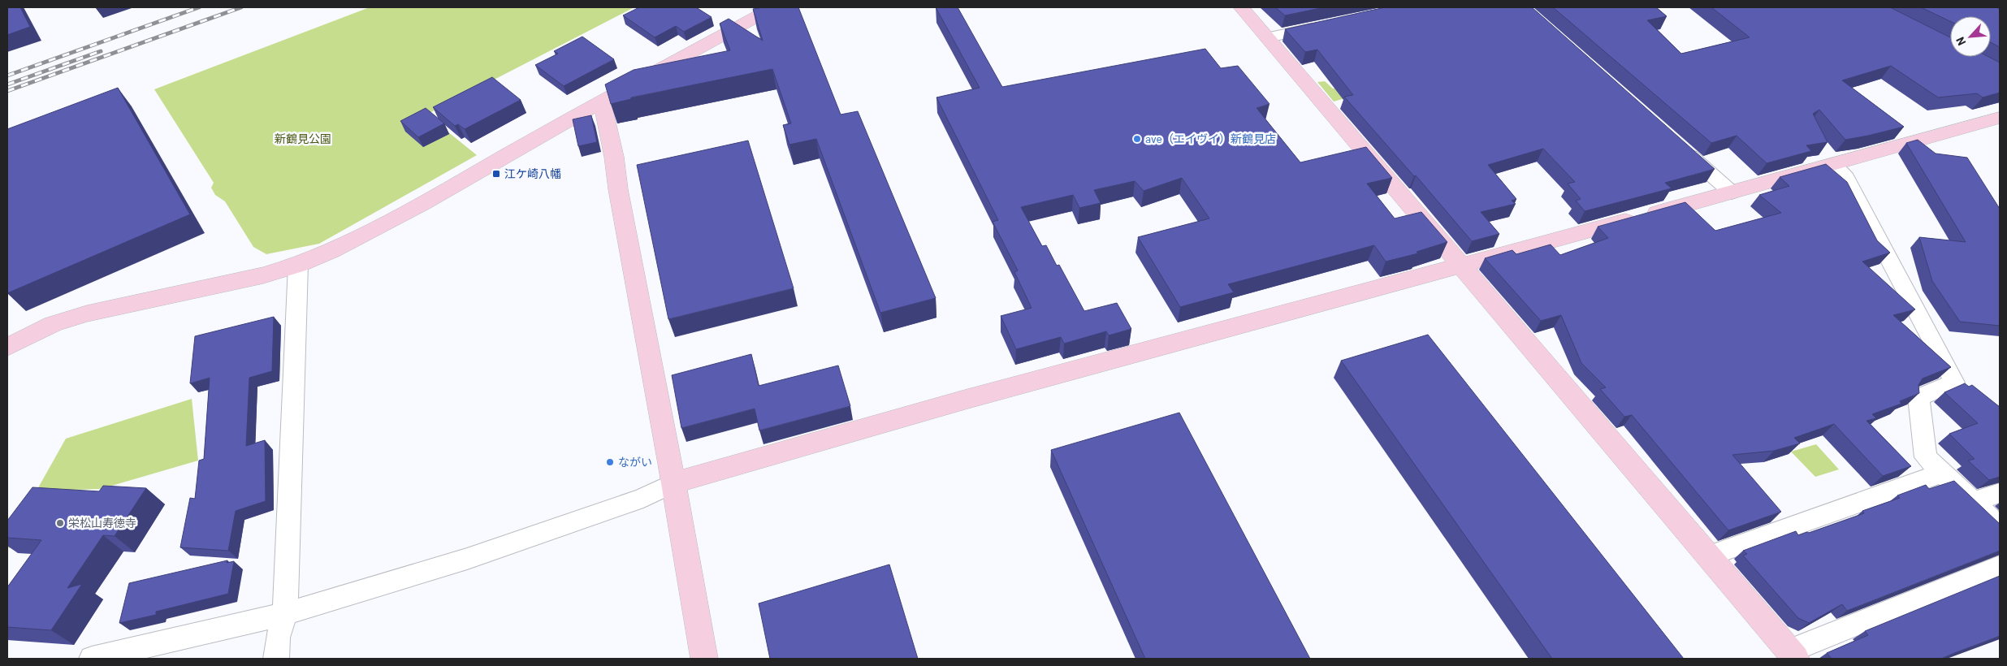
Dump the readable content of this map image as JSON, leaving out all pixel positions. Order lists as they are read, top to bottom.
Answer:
{
  "parks": ["新鶴見公園"],
  "places": {
    "other": ["ave（エイヴイ）新鶴見店", "ながい", "栄松山寿徳寺"],
    "transit": ["江ケ崎八幡"]
  },
  "north": "bottom left"
}
